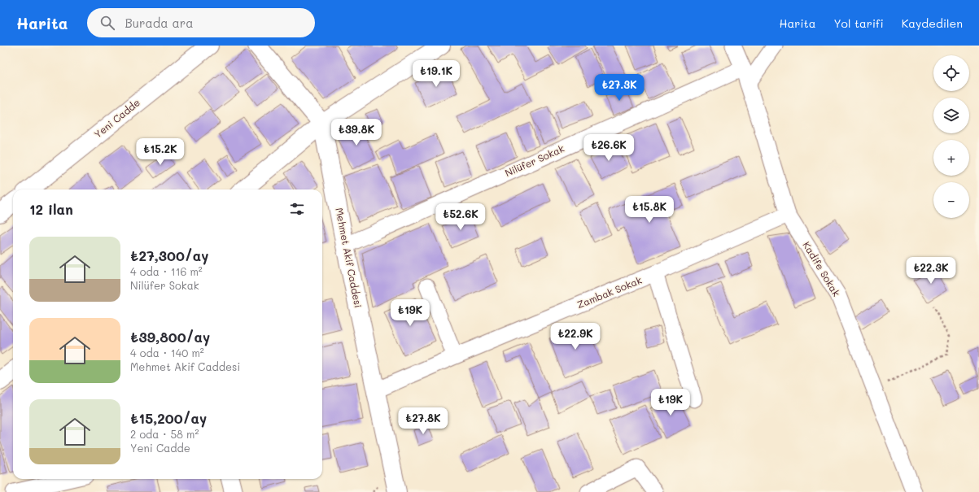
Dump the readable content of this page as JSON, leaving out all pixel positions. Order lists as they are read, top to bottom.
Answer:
{
  "streets": {
    "street": [
      "Yeni Cadde",
      "Nilüfer Sokak",
      "Mehmet Akif Caddesi",
      "Kadife Sokak",
      "Zambak Sokak"
    ]
  },
  "crossings": [
    ["Nilüfer Sokak", "Mehmet Akif Caddesi"],
    ["Nilüfer Sokak", "Kadife Sokak"],
    ["Mehmet Akif Caddesi", "Zambak Sokak"],
    ["Kadife Sokak", "Zambak Sokak"]
  ],
  "page": {
    "header": "Harita",
    "search": "Burada ara",
    "nav": ["Harita", "Yol tarifi", "Kaydedilen"],
    "map_buttons": ["+", "−"],
    "price": [
      "₺19.1K",
      "₺27.3K",
      "₺39.8K",
      "₺26.6K",
      "₺15.2K",
      "₺15.8K",
      "₺52.6K",
      "₺22.3K",
      "₺19K",
      "₺22.9K",
      "₺19K",
      "₺27.8K"
    ],
    "heading": "12 ilan",
    "list": [
      {
        "name": "₺27,300/ay",
        "note": "4 oda · 116 m² · Nilüfer Sokak"
      },
      {
        "name": "₺39,800/ay",
        "note": "4 oda · 140 m² · Mehmet Akif Caddesi"
      },
      {
        "name": "₺15,200/ay",
        "note": "2 oda · 58 m² · Yeni Cadde"
      }
    ]
  }
}
